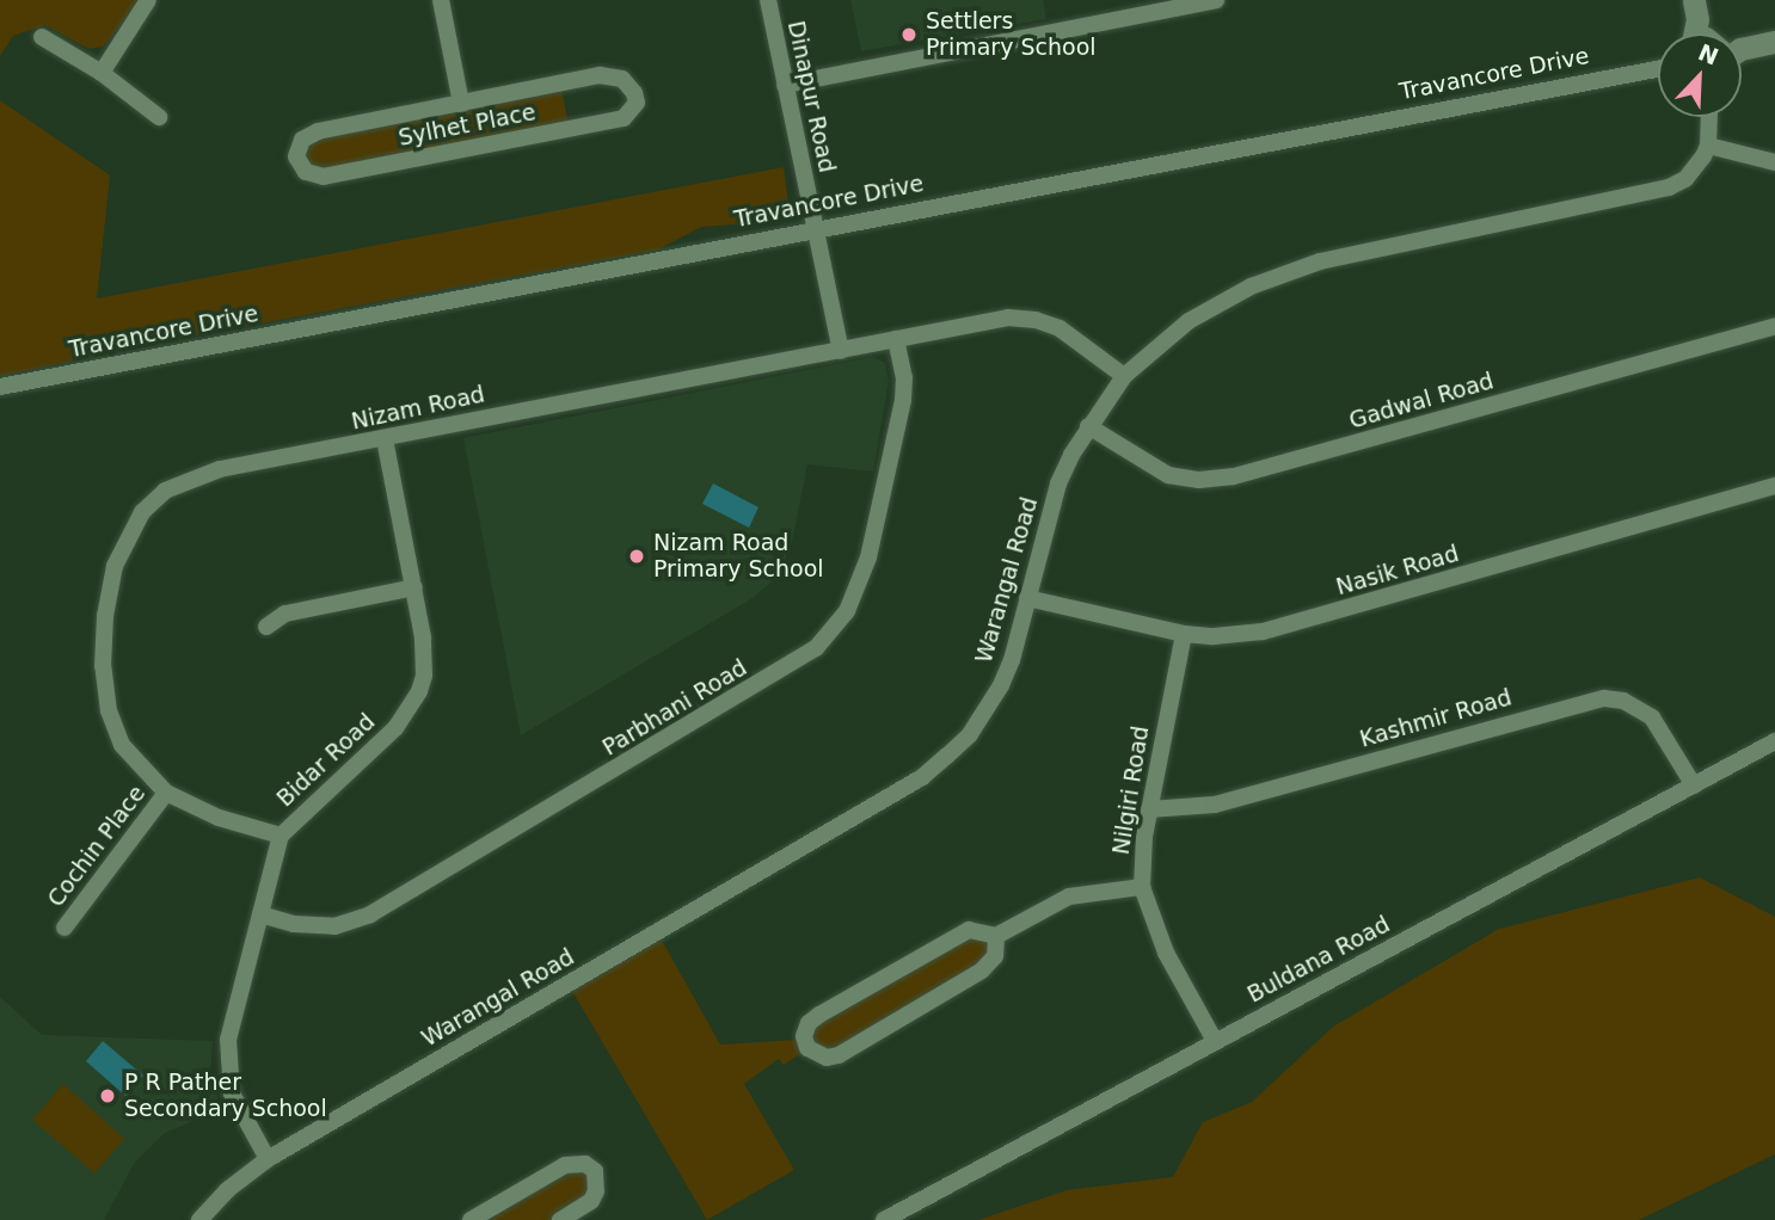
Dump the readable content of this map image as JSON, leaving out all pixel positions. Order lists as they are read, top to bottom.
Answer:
{
  "streets": {
    "street": [
      "Travancore Drive",
      "Dinapur Road",
      "Sylhet Place",
      "Gadwal Road",
      "Nizam Road",
      "Nasik Road",
      "Warangal Road",
      "Parbhani Road",
      "Kashmir Road",
      "Bidar Road",
      "Nilgiri Road",
      "Cochin Place",
      "Buldana Road"
    ]
  },
  "crossings": [
    ["Travancore Drive", "Dinapur Road"],
    ["Dinapur Road", "Nizam Road"],
    ["Gadwal Road", "Warangal Road"],
    ["Nizam Road", "Warangal Road"],
    ["Nizam Road", "Parbhani Road"],
    ["Nizam Road", "Bidar Road"],
    ["Nizam Road", "Cochin Place"],
    ["Nasik Road", "Warangal Road"],
    ["Nasik Road", "Nilgiri Road"],
    ["Warangal Road", "Bidar Road"],
    ["Parbhani Road", "Bidar Road"],
    ["Kashmir Road", "Nilgiri Road"],
    ["Kashmir Road", "Buldana Road"],
    ["Nilgiri Road", "Buldana Road"]
  ],
  "places": ["Settlers Primary School", "Nizam Road Primary School", "P R Pather Secondary School"],
  "north": "top right"
}
